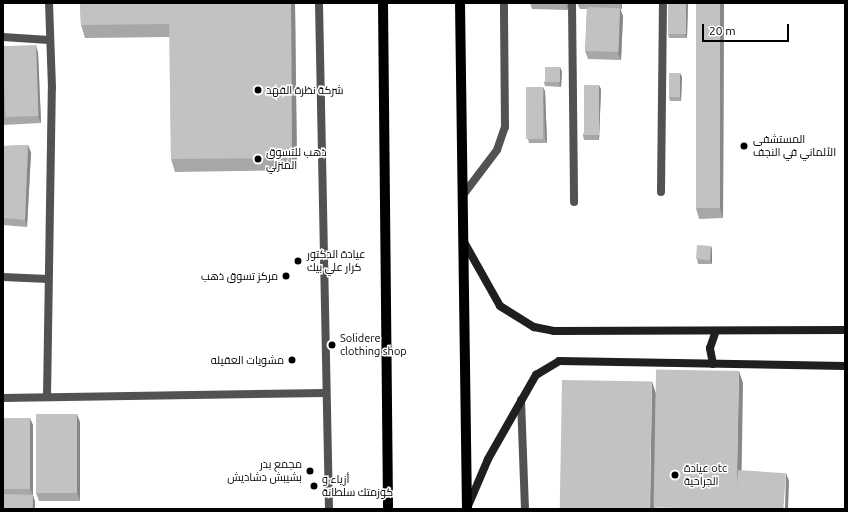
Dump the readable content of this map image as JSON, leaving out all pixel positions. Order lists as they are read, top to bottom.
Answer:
{
  "places": [
    "شركة نظرة الفهد",
    "المستشفى الألماني في النجف",
    "ذهب للتسوق المنزلي",
    "عيادة الدكتور كرار علي بيك",
    "مركز تسوق ذهب",
    "Solidere clothing shop",
    "مشويات العقيله",
    "مجمع بدر بشيبش دشاديش",
    "عيادة otc الجراحية",
    "أزياء و كوزمتك سلطانة"
  ],
  "scale_bar": "20 m"
}
